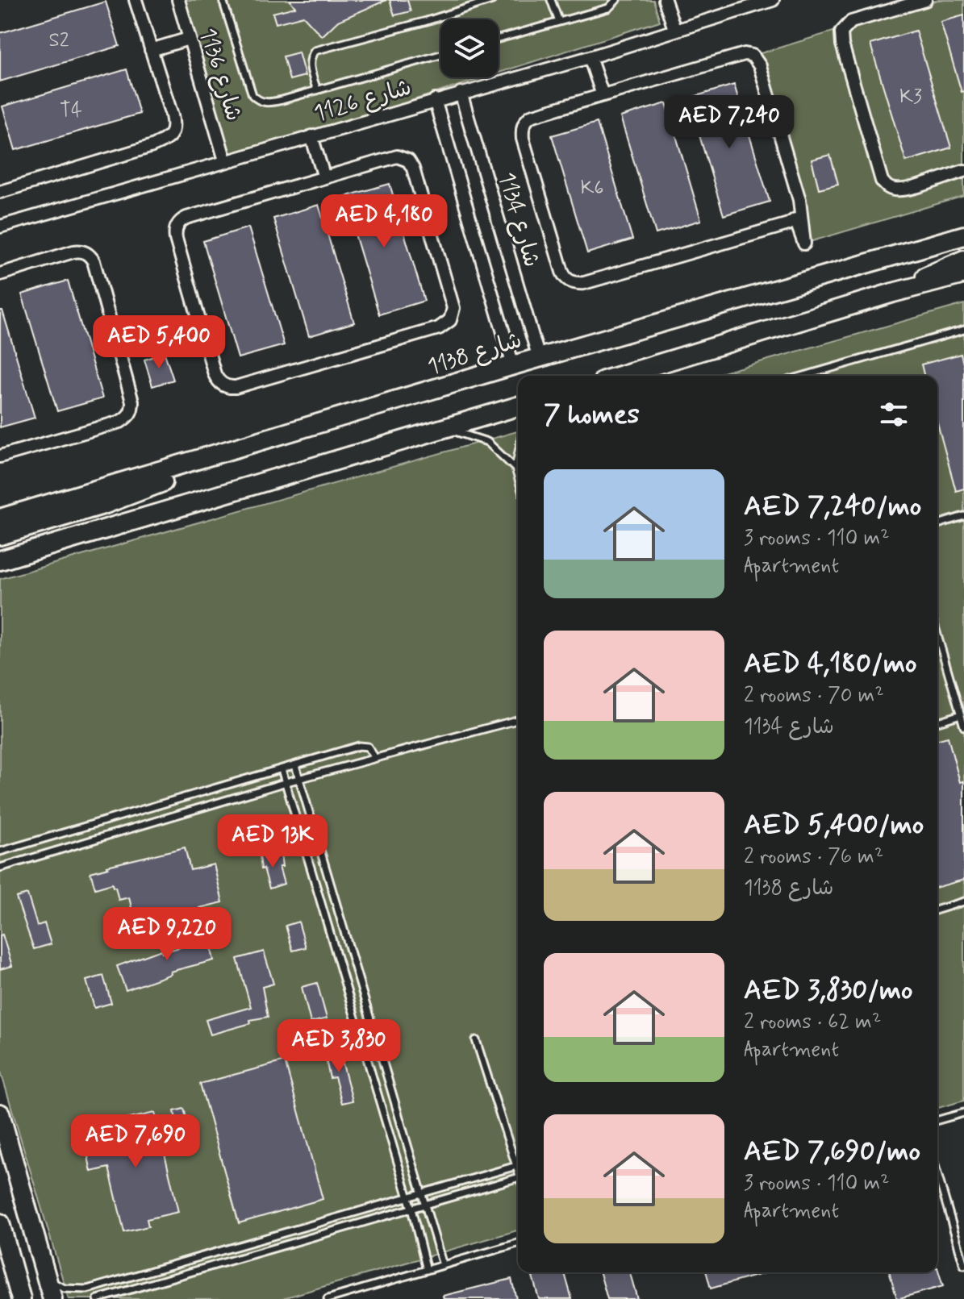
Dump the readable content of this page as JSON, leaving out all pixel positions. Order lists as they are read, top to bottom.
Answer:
{
  "streets": {
    "street": [
      "شارع 1136",
      "شارع 1126",
      "شارع 1134",
      "شارع 1138"
    ]
  },
  "crossings": [
    ["شارع 1136", "شارع 1126"],
    ["شارع 1126", "شارع 1134"],
    ["شارع 1134", "شارع 1138"]
  ],
  "house_numbers": [
    "S2",
    "K3",
    "T4",
    "K6"
  ],
  "page": {
    "price": [
      "AED 7,240",
      "AED 4,180",
      "AED 5,400",
      "AED 13K",
      "AED 9,220",
      "AED 3,830",
      "AED 7,690"
    ],
    "heading": "7 homes",
    "list": [
      {
        "name": "AED 7,240/mo",
        "note": "3 rooms · 110 m² · Apartment"
      },
      {
        "name": "AED 4,180/mo",
        "note": "2 rooms · 70 m² · شارع 1134"
      },
      {
        "name": "AED 5,400/mo",
        "note": "2 rooms · 76 m² · شارع 1138"
      },
      {
        "name": "AED 3,830/mo",
        "note": "2 rooms · 62 m² · Apartment"
      },
      {
        "name": "AED 7,690/mo",
        "note": "3 rooms · 110 m² · Apartment"
      }
    ]
  }
}
